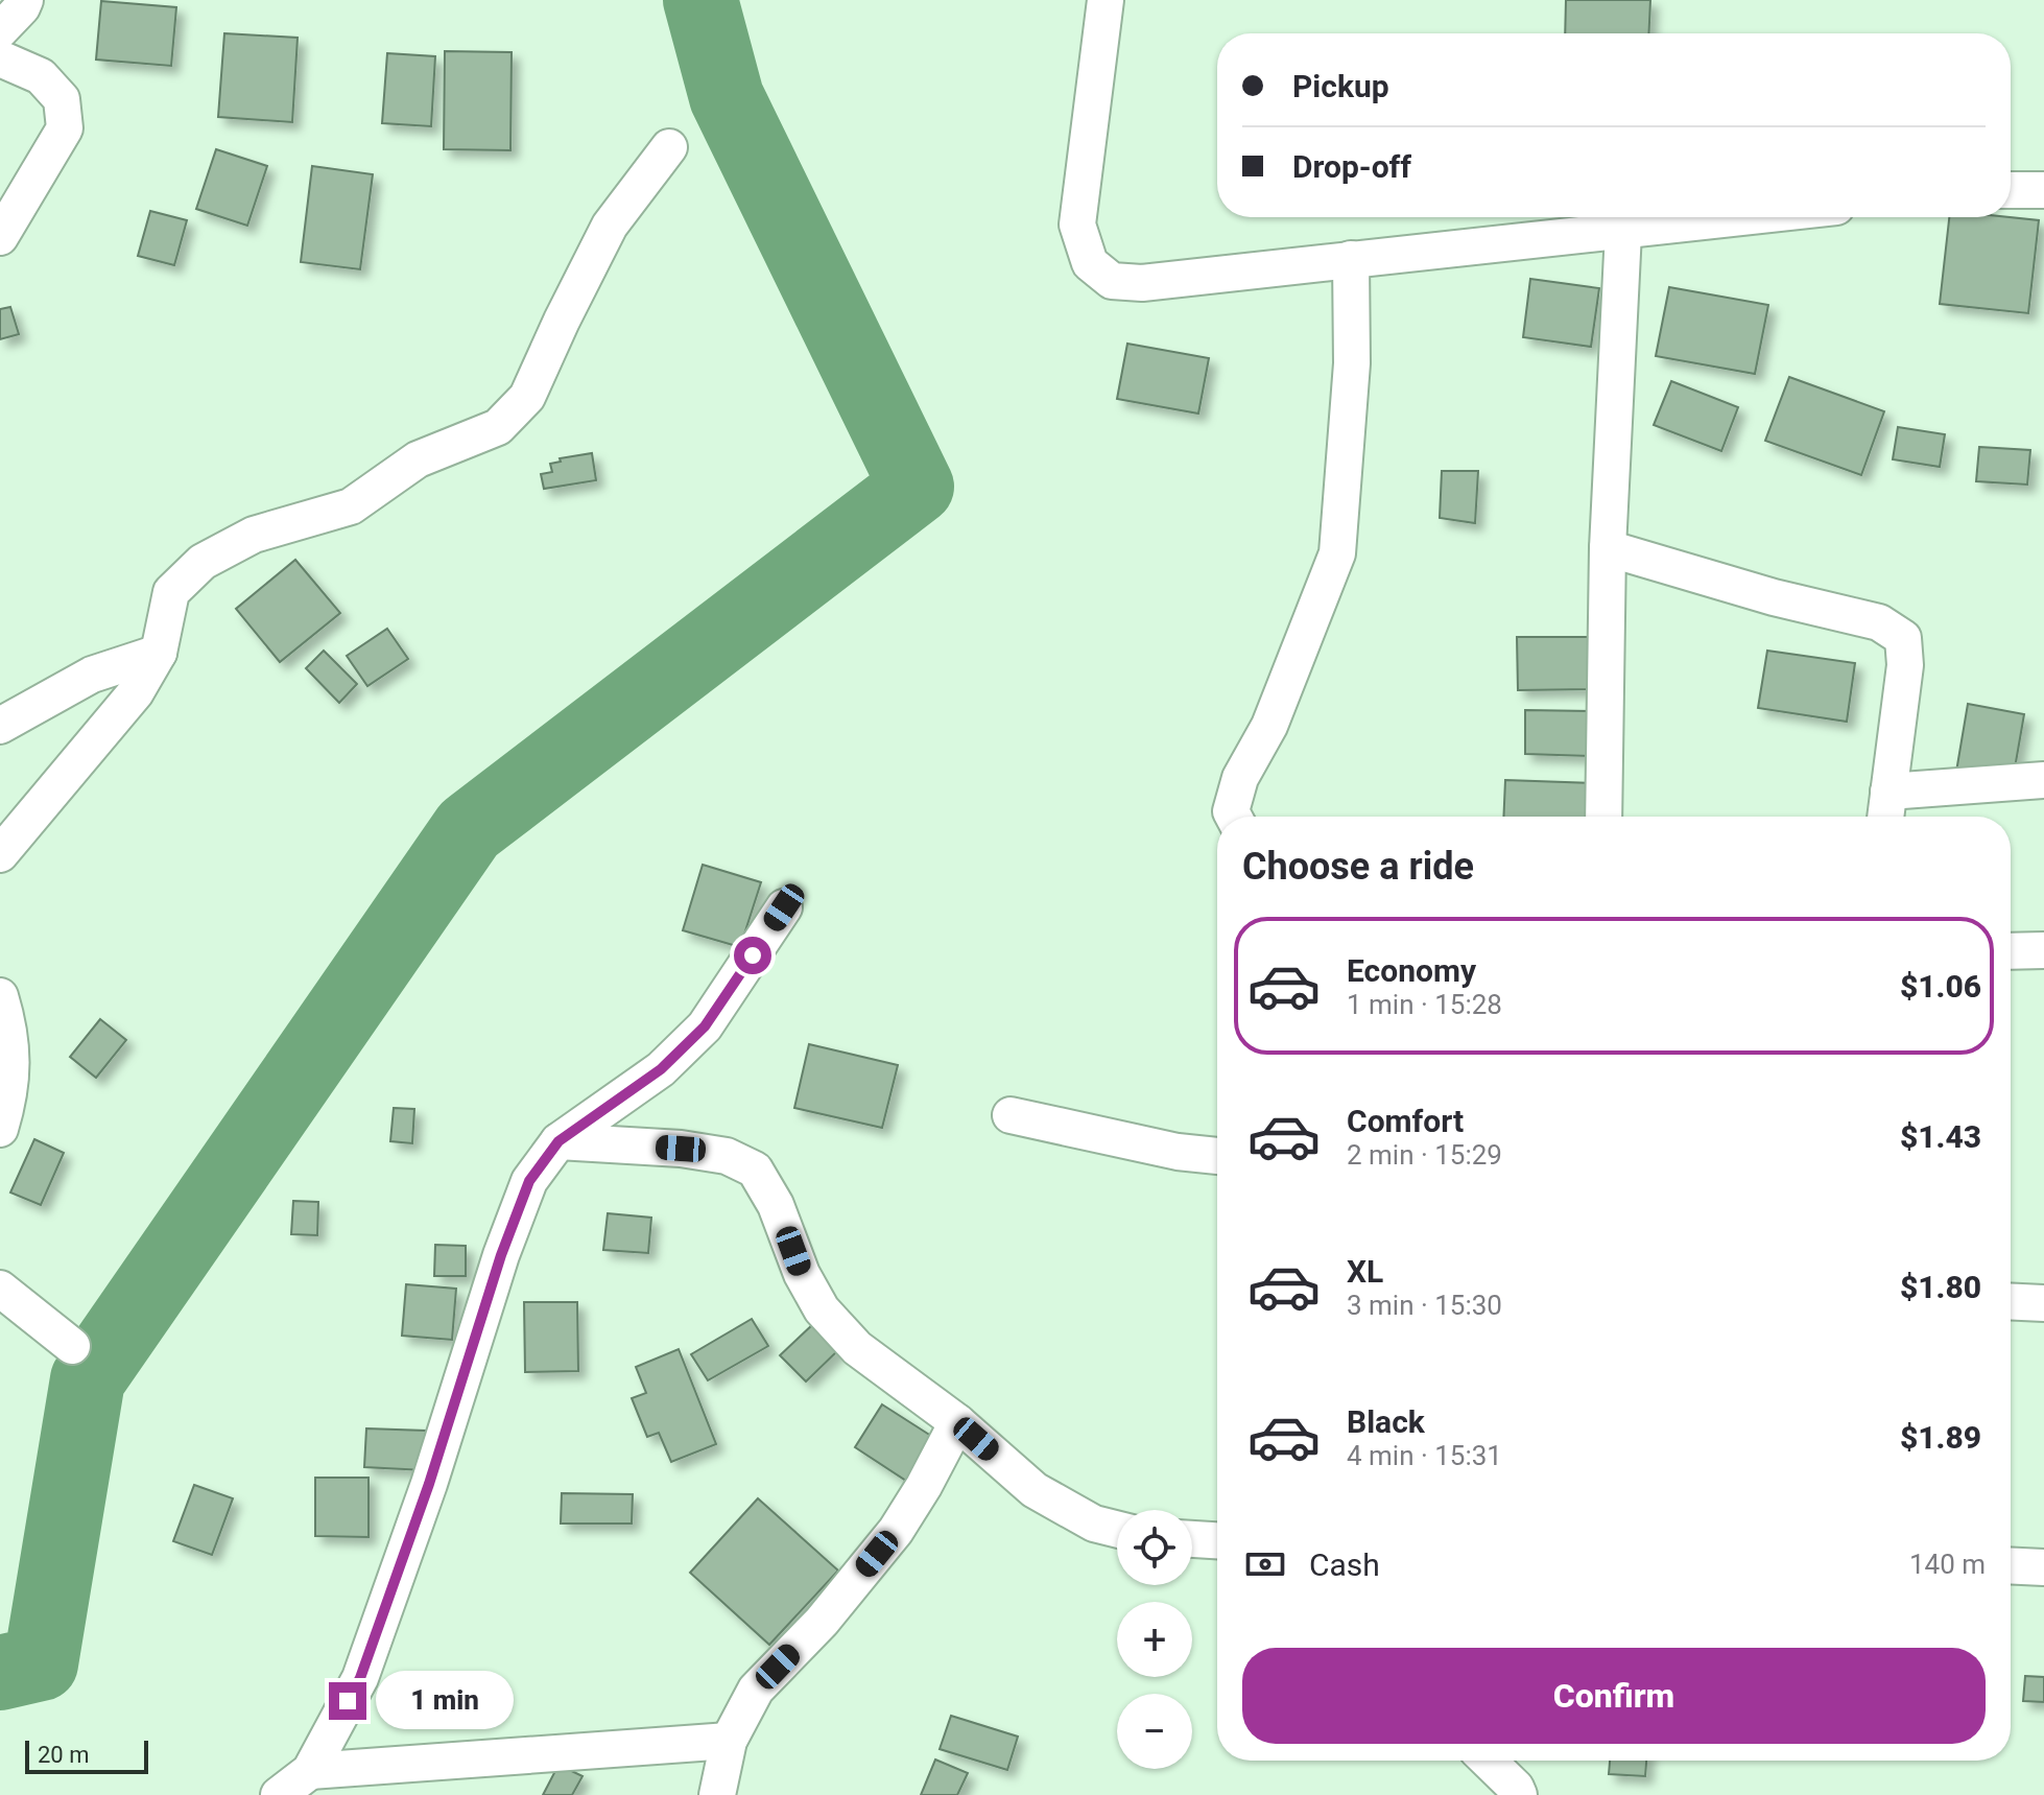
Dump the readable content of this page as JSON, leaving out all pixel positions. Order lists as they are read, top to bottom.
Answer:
{
  "scale_bar": "20 m",
  "page": {
    "banner": ["Pickup", "Drop-off"],
    "heading": "Choose a ride",
    "list": [
      {
        "name": "Economy",
        "note": "1 min · 15:28",
        "value": "$1.06"
      },
      {
        "name": "Comfort",
        "note": "2 min · 15:29",
        "value": "$1.43"
      },
      {
        "name": "XL",
        "note": "3 min · 15:30",
        "value": "$1.80"
      },
      {
        "name": "Black",
        "note": "4 min · 15:31",
        "value": "$1.89"
      }
    ],
    "map_buttons": ["+", "−"],
    "pay": ["Cash", "140 m"],
    "buttons": "Confirm",
    "bubble": "1 min",
    "scale": "20 m"
  }
}
